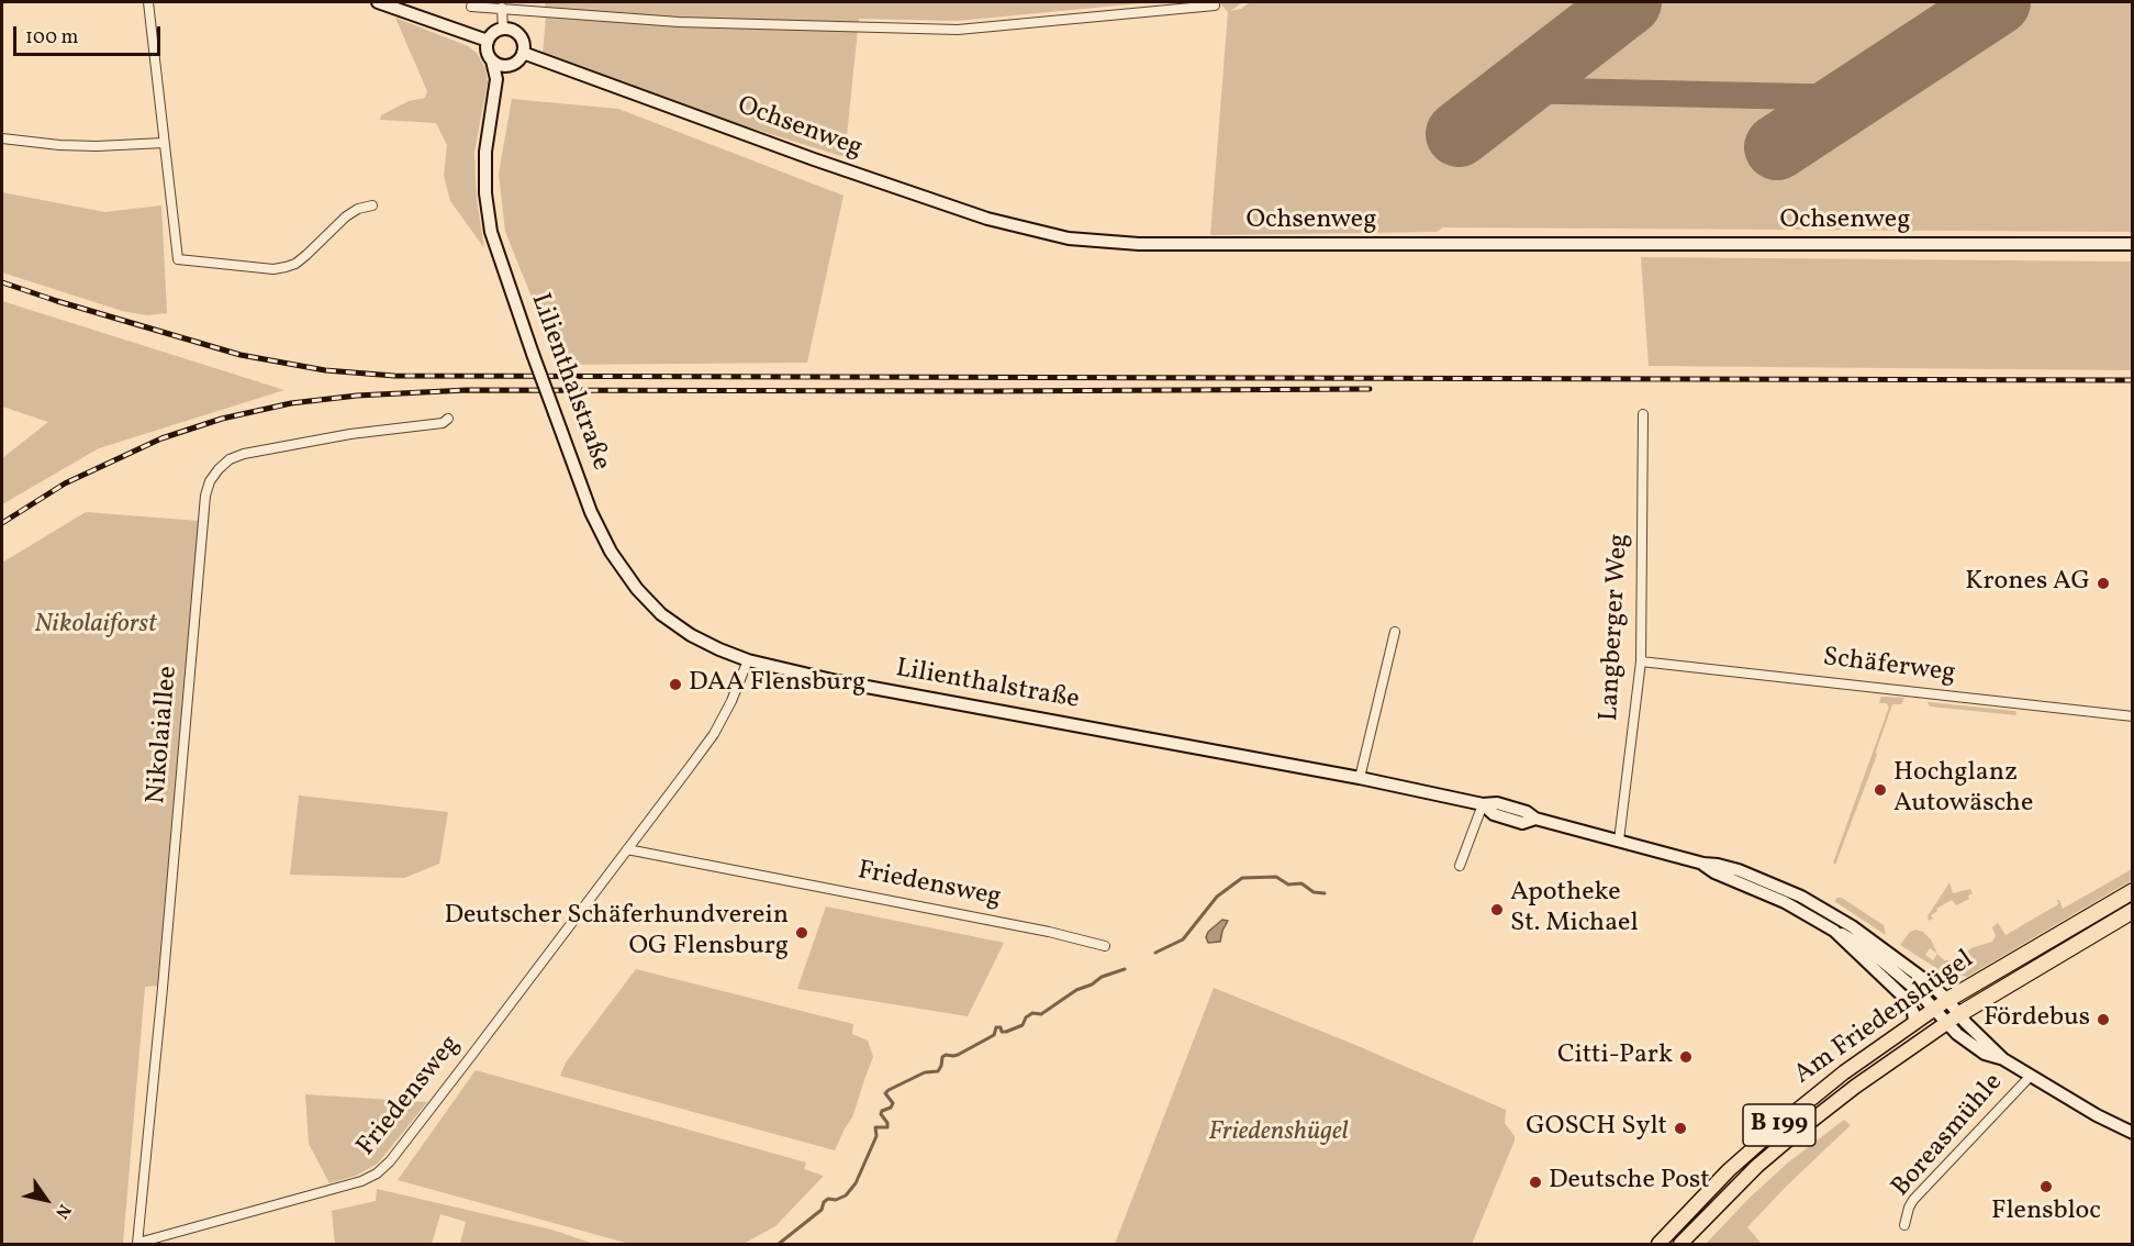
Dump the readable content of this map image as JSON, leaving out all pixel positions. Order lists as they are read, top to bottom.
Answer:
{
  "streets": {
    "highway": ["Am Friedenshügel", "B 199"],
    "street": [
      "Ochsenweg",
      "Lilienthalstraße",
      "Langberger Weg",
      "Schäferweg",
      "Nikolaiallee",
      "Friedensweg",
      "Boreasmühle"
    ]
  },
  "crossings": [
    ["Ochsenweg", "Lilienthalstraße"],
    ["Lilienthalstraße", "Langberger Weg"],
    ["Lilienthalstraße", "Friedensweg"],
    ["Lilienthalstraße", "Am Friedenshügel"],
    ["Langberger Weg", "Schäferweg"],
    ["Nikolaiallee", "Friedensweg"]
  ],
  "parks": ["Nikolaiforst", "Friedenshügel"],
  "places": [
    "Krones AG",
    "DAA Flensburg",
    "Hochglanz Autowäsche",
    "Apotheke St. Michael",
    "Deutscher Schäferhundverein OG Flensburg",
    "Fördebus",
    "Citti-Park",
    "GOSCH Sylt",
    "Deutsche Post",
    "Flensbloc"
  ],
  "scale_bar": "100 m",
  "north": "bottom right"
}
